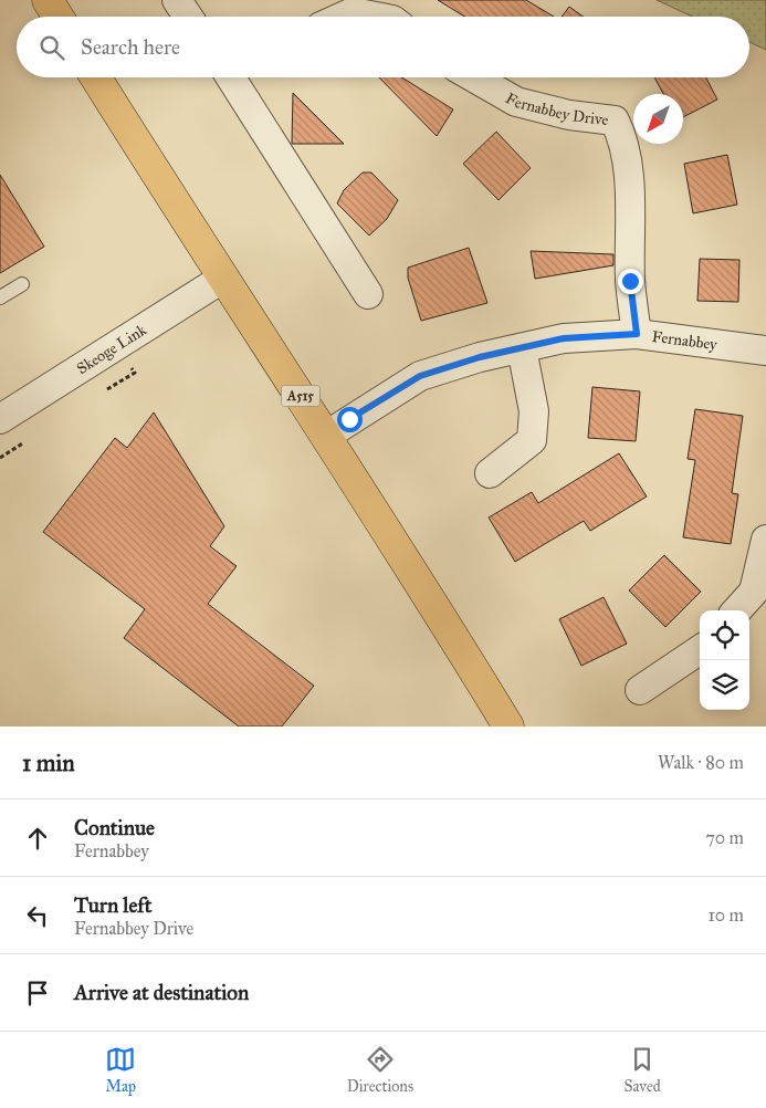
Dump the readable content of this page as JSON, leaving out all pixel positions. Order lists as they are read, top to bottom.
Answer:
{
  "streets": {
    "highway": ["A515"],
    "street": ["Fernabbey Drive", "Fernabbey", "Skeoge Link"]
  },
  "crossings": [
    ["Fernabbey Drive", "Fernabbey"],
    ["Fernabbey", "A515"],
    ["Skeoge Link", "A515"]
  ],
  "north": "bottom left",
  "page": {
    "search": "Search here",
    "heading": ["1 min", "Walk · 80 m"],
    "list": [
      ["Continue", "Fernabbey", "70 m"],
      ["Turn left", "Fernabbey Drive", "10 m"],
      "Arrive at destination"
    ],
    "nav": ["Map", "Directions", "Saved"]
  }
}
